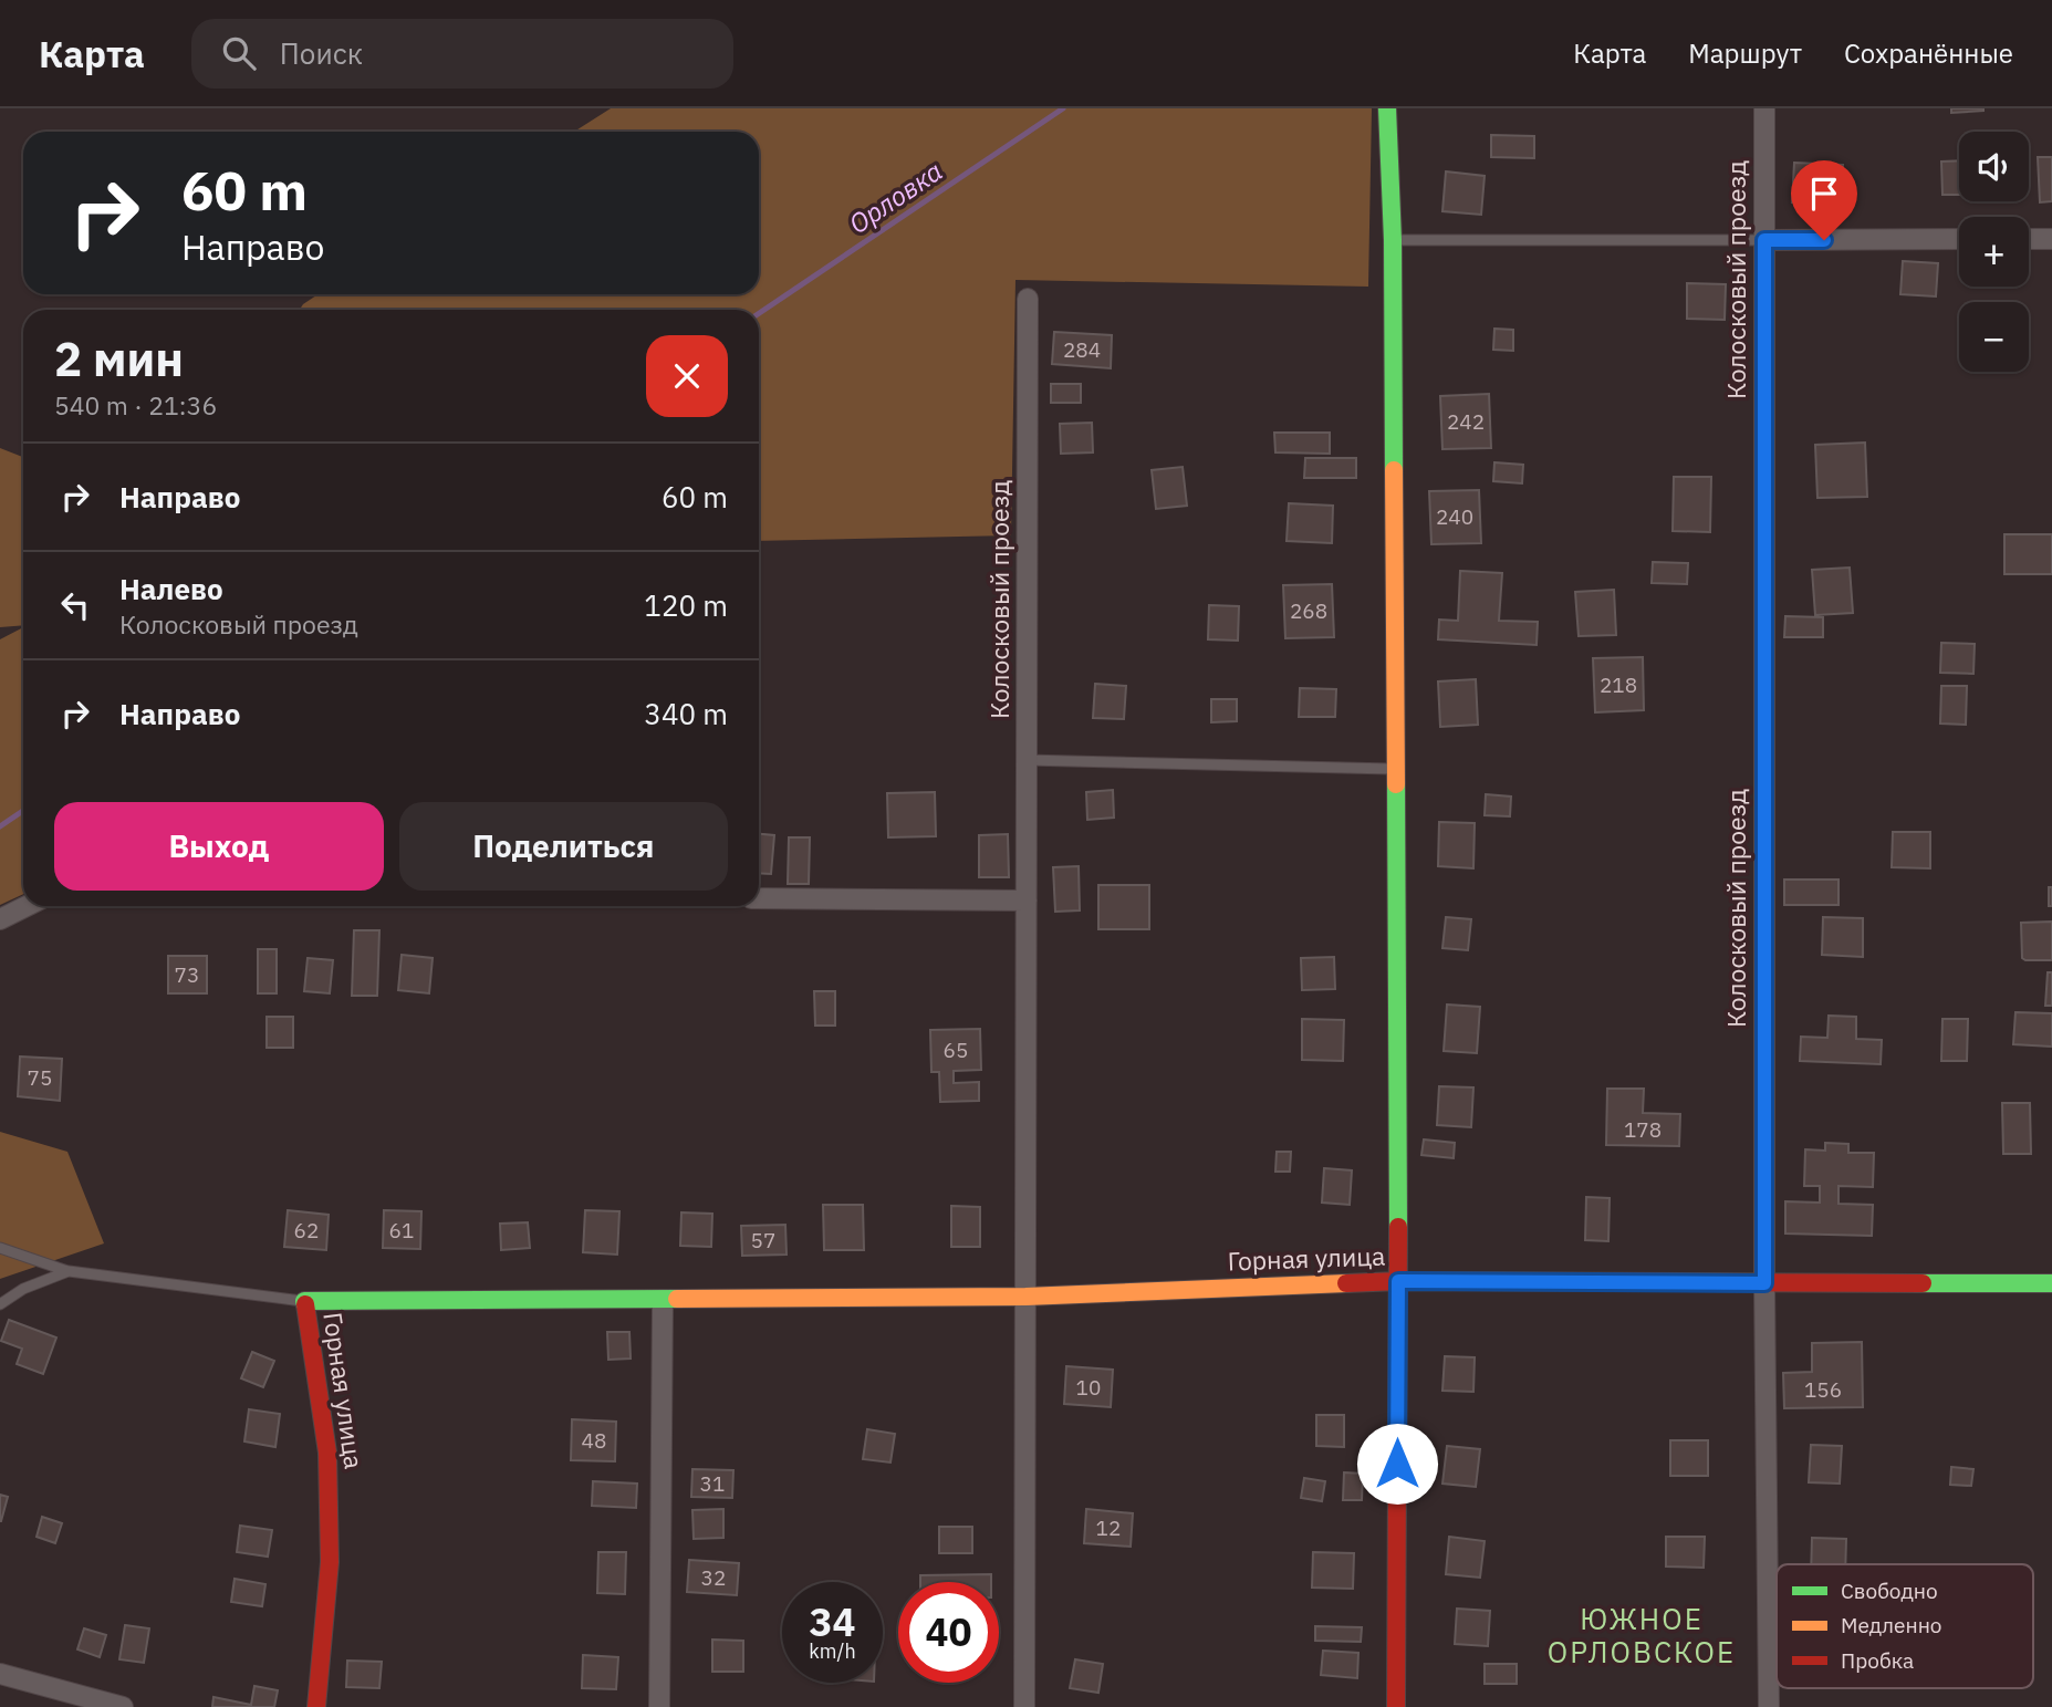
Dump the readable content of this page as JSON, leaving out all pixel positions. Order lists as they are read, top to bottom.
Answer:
{
  "streets": {
    "street": ["Колосковый проезд", "Горная улица"]
  },
  "districts": ["ЮЖНОЕ ОРЛОВСКОЕ"],
  "water": ["Орловка"],
  "house_numbers": [
    "284",
    "242",
    "240",
    "268",
    "218",
    "73",
    "65",
    "75",
    "178",
    "62",
    "61",
    "57",
    "10",
    "156",
    "48",
    "31",
    "12",
    "32"
  ],
  "legend": ["Свободно", "Медленно", "Пробка"],
  "page": {
    "header": "Карта",
    "search": "Поиск",
    "nav": ["Карта", "Маршрут", "Сохранённые"],
    "map_buttons": ["+", "−"],
    "turn": ["60 m", "Направо"],
    "heading": ["2 мин", "540 m · 21:36"],
    "list": [
      {
        "name": "Направо",
        "value": "60 m"
      },
      {
        "name": "Налево",
        "note": "Колосковый проезд",
        "value": "120 m"
      },
      {
        "name": "Направо",
        "value": "340 m"
      }
    ],
    "buttons": ["Выход", "Поделиться"],
    "speed": "34 km/h",
    "limit": "40"
  }
}
